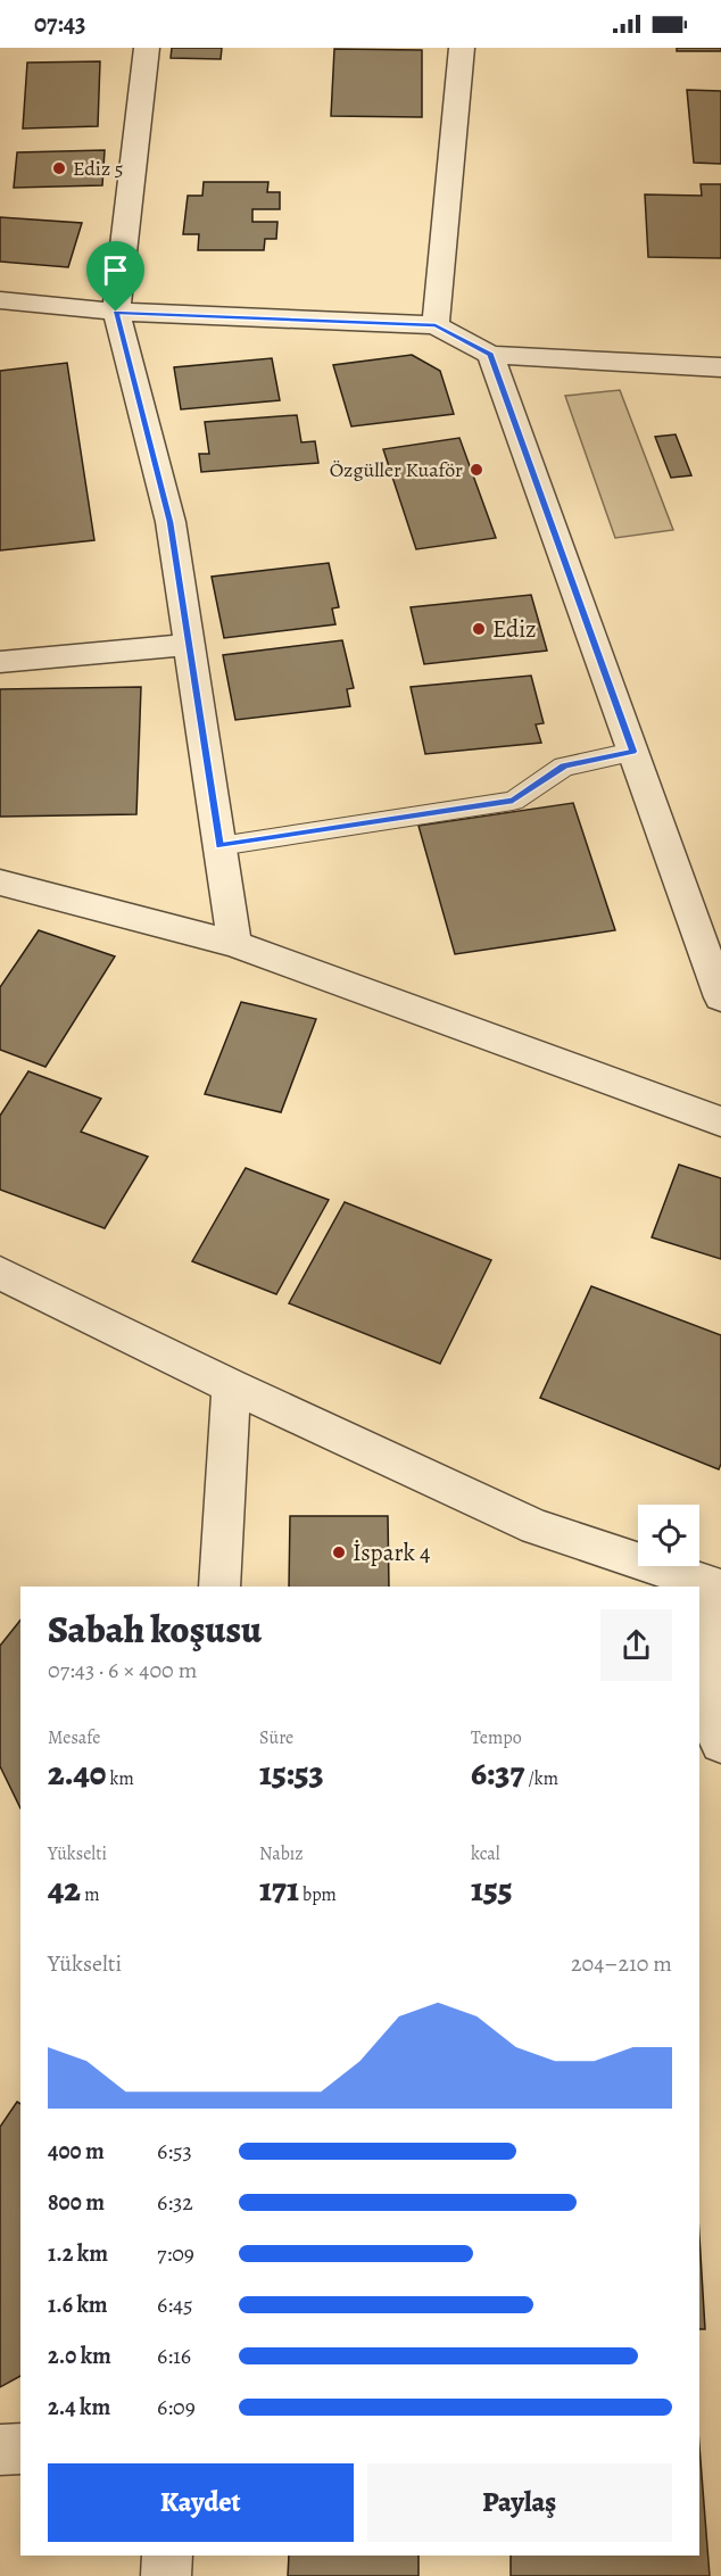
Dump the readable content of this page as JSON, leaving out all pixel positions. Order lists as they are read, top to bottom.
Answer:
{
  "places": [
    "Ediz 5",
    "Özgüller Kuaför",
    "Ediz",
    "İspark 4"
  ],
  "page": {
    "status": "07:43",
    "heading": ["Sabah koşusu", "07:43 · 6 × 400 m"],
    "stats": [
      ["Mesafe", "2.40 km"],
      ["Süre", "15:53"],
      ["Tempo", "6:37 /km"],
      ["Yükselti", "42 m"],
      ["Nabız", "171 bpm"],
      ["kcal", "155"]
    ],
    "chart": ["Yükselti", "204–210 m"],
    "list": [
      {
        "name": "400 m",
        "note": "6:53"
      },
      {
        "name": "800 m",
        "note": "6:32"
      },
      {
        "name": "1.2 km",
        "note": "7:09"
      },
      {
        "name": "1.6 km",
        "note": "6:45"
      },
      {
        "name": "2.0 km",
        "note": "6:16"
      },
      {
        "name": "2.4 km",
        "note": "6:09"
      }
    ],
    "buttons": ["Kaydet", "Paylaş"]
  }
}
